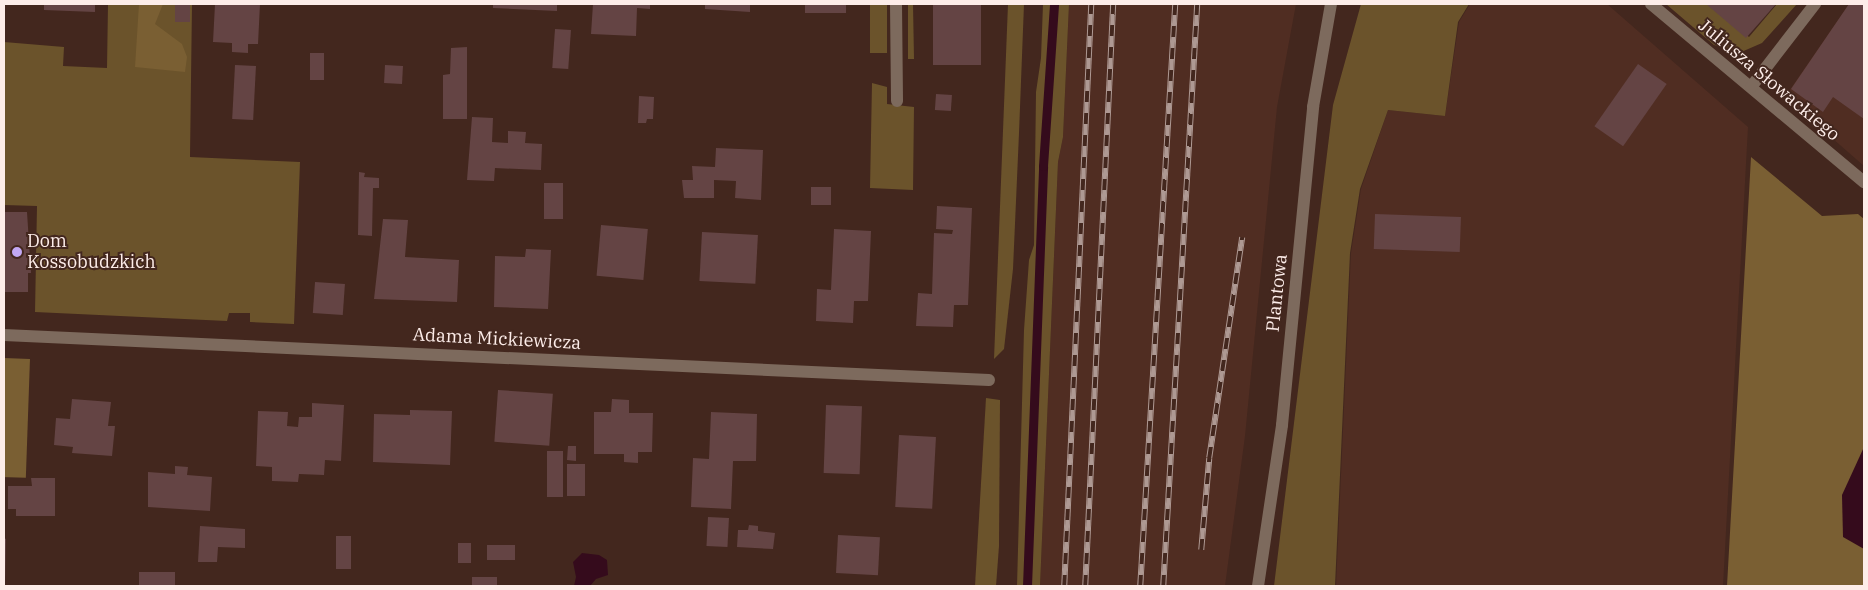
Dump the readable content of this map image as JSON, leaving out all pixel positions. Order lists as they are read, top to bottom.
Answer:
{
  "streets": {
    "street": ["Juliusza Słowackiego", "Plantowa", "Adama Mickiewicza"]
  },
  "places": ["Dom Kossobudzkich"]
}
